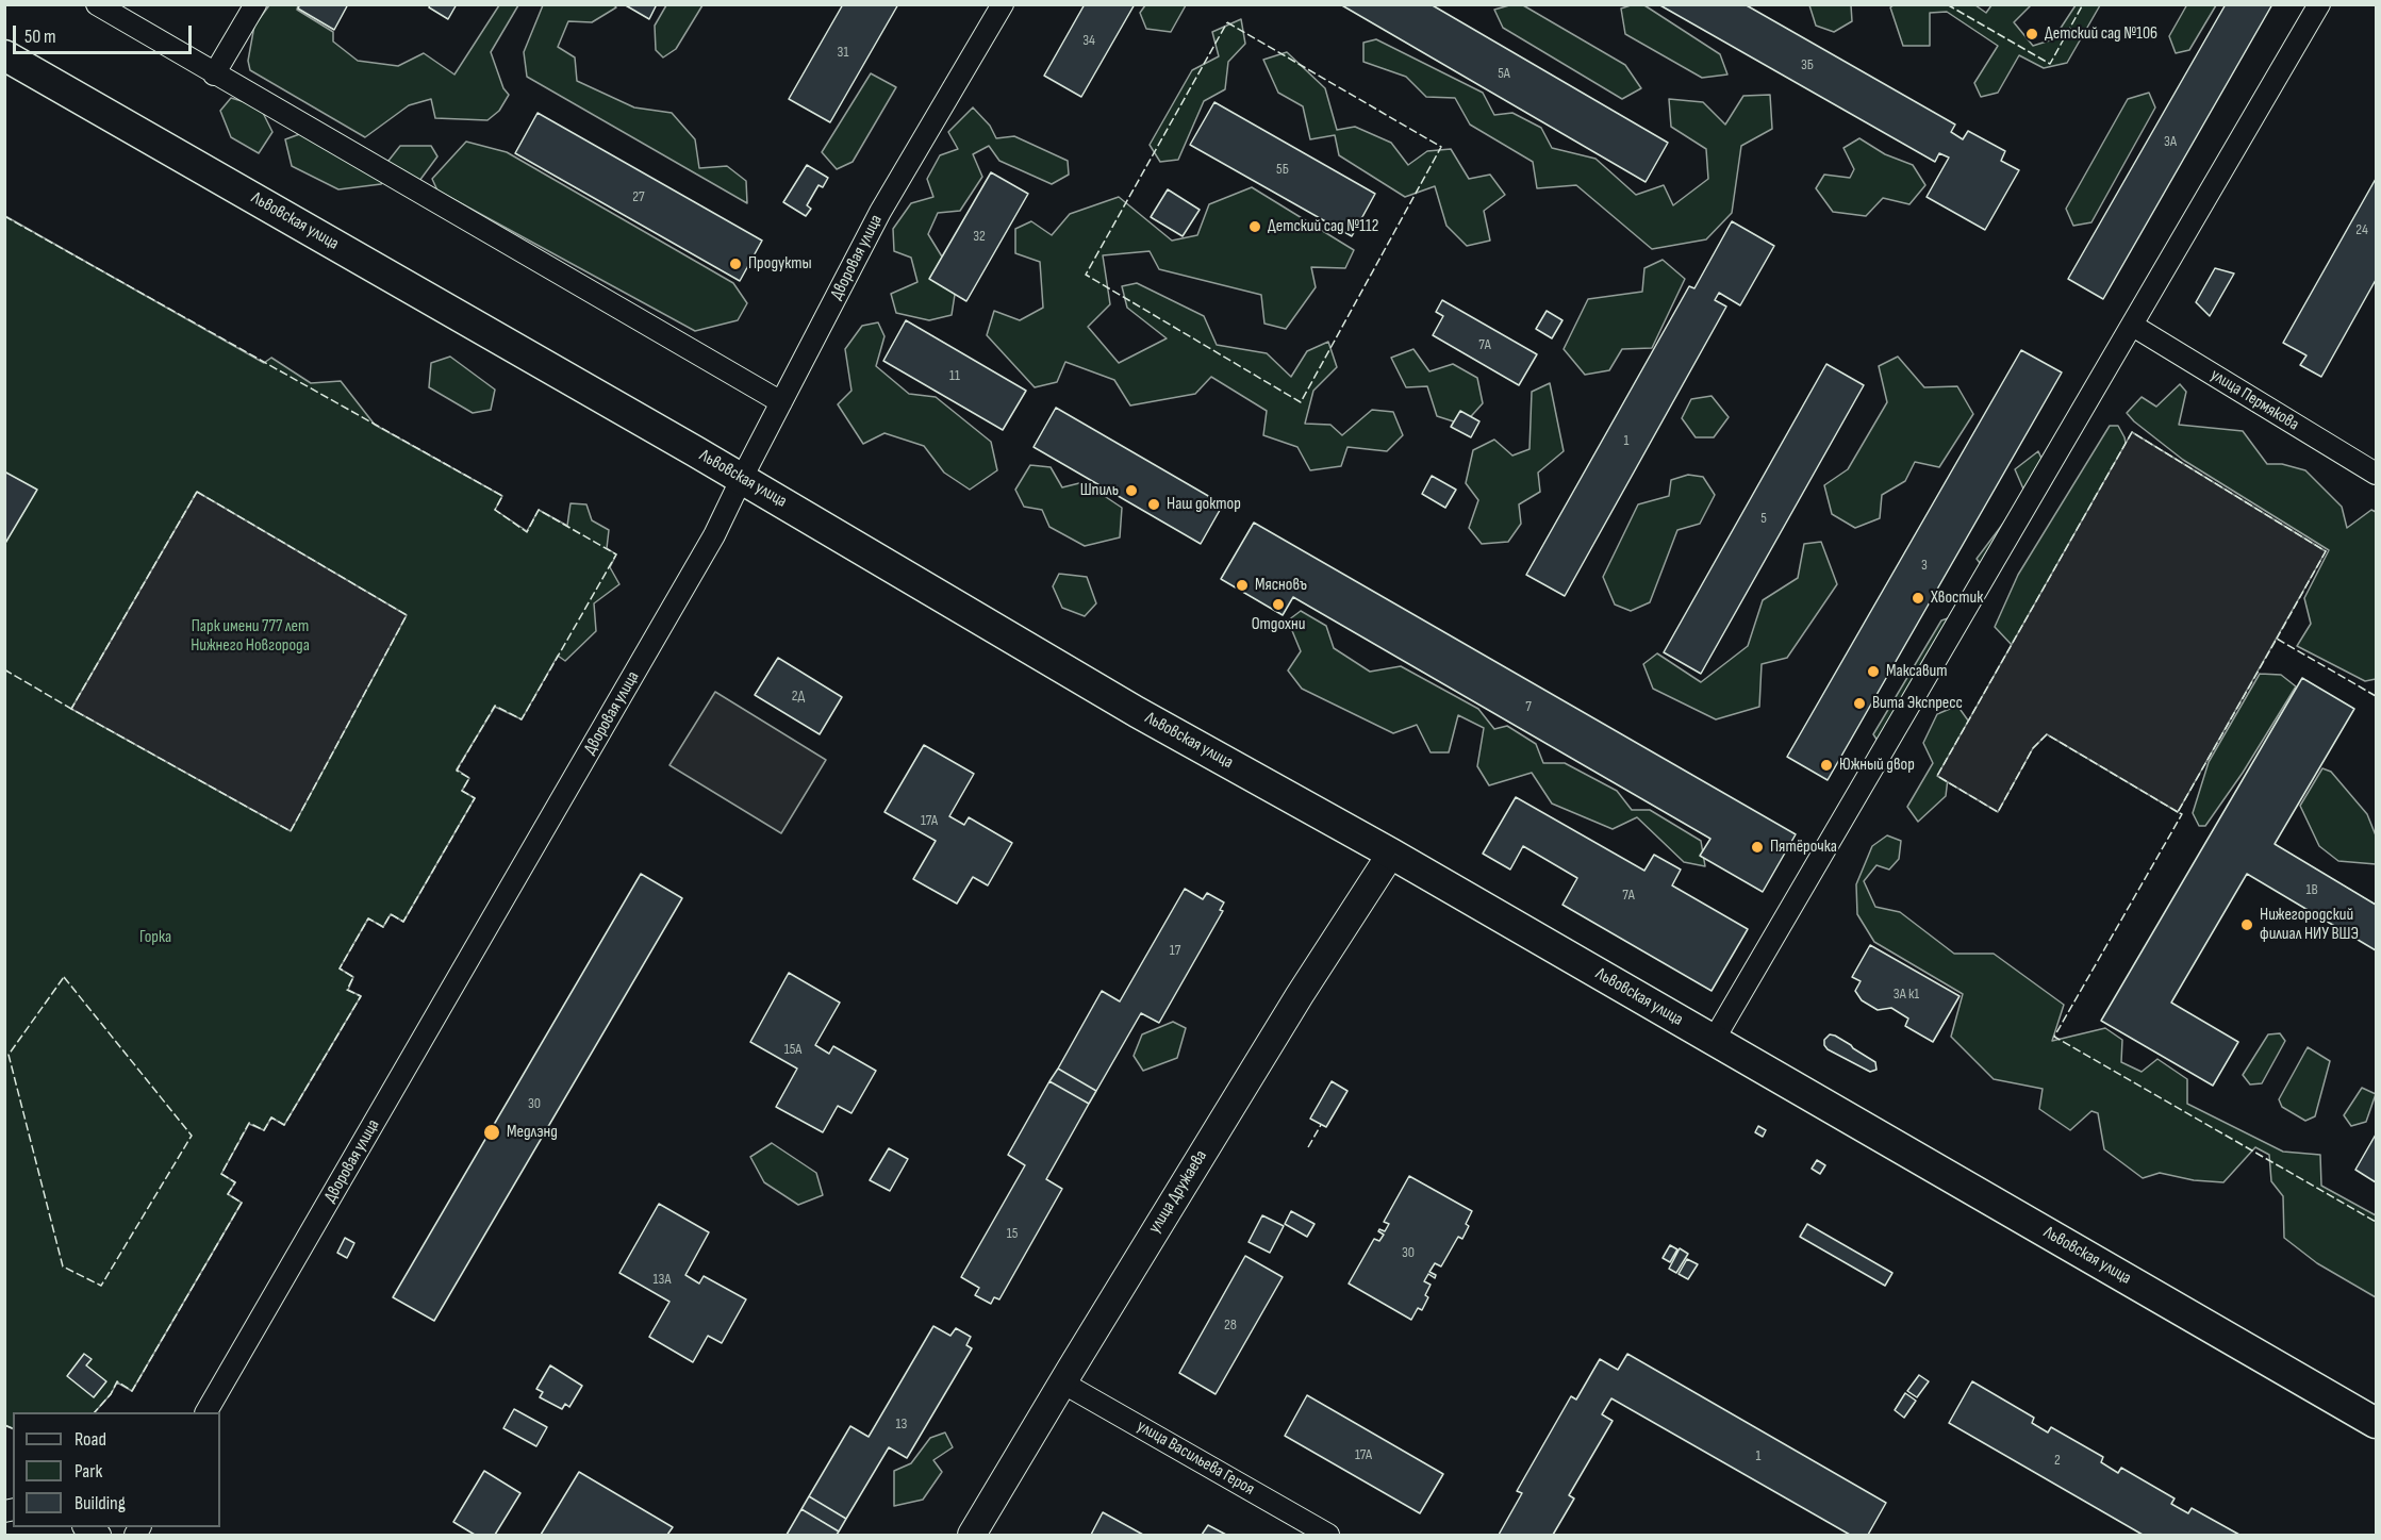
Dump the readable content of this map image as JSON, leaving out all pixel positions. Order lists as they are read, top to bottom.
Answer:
{
  "streets": {
    "main road": ["Львовская улица"],
    "street": [
      "Дворовая улица",
      "улица Пермякова",
      "улица Дружаева",
      "улица Васильева Героя"
    ]
  },
  "crossings": [
    ["Львовская улица", "Дворовая улица"],
    ["Львовская улица", "улица Дружаева"],
    ["улица Дружаева", "улица Васильева Героя"]
  ],
  "parks": ["Парк имени 777 лет Нижнего Новгорода", "Горка"],
  "places": [
    "Детский сад №106",
    "Детский сад №112",
    "Продукты",
    "Шпиль",
    "Наш доктор",
    "Мясновъ",
    "Хвостик",
    "Отдохни",
    "Максавит",
    "Вита Экспресс",
    "Южный двор",
    "Пятёрочка",
    "Нижегородский филиал НИУ ВШЭ",
    "Медлэнд"
  ],
  "house_numbers": [
    "34",
    "31",
    "3Б",
    "5А",
    "3А",
    "5Б",
    "27",
    "24",
    "32",
    "7А",
    "11",
    "1",
    "5",
    "3",
    "2Д",
    "7",
    "17А",
    "1В",
    "7А",
    "17",
    "3А к1",
    "15А",
    "30",
    "15",
    "30",
    "13А",
    "28",
    "13",
    "17А",
    "1",
    "2"
  ],
  "legend": ["Road", "Park", "Building"],
  "scale_bar": "50 m"
}
